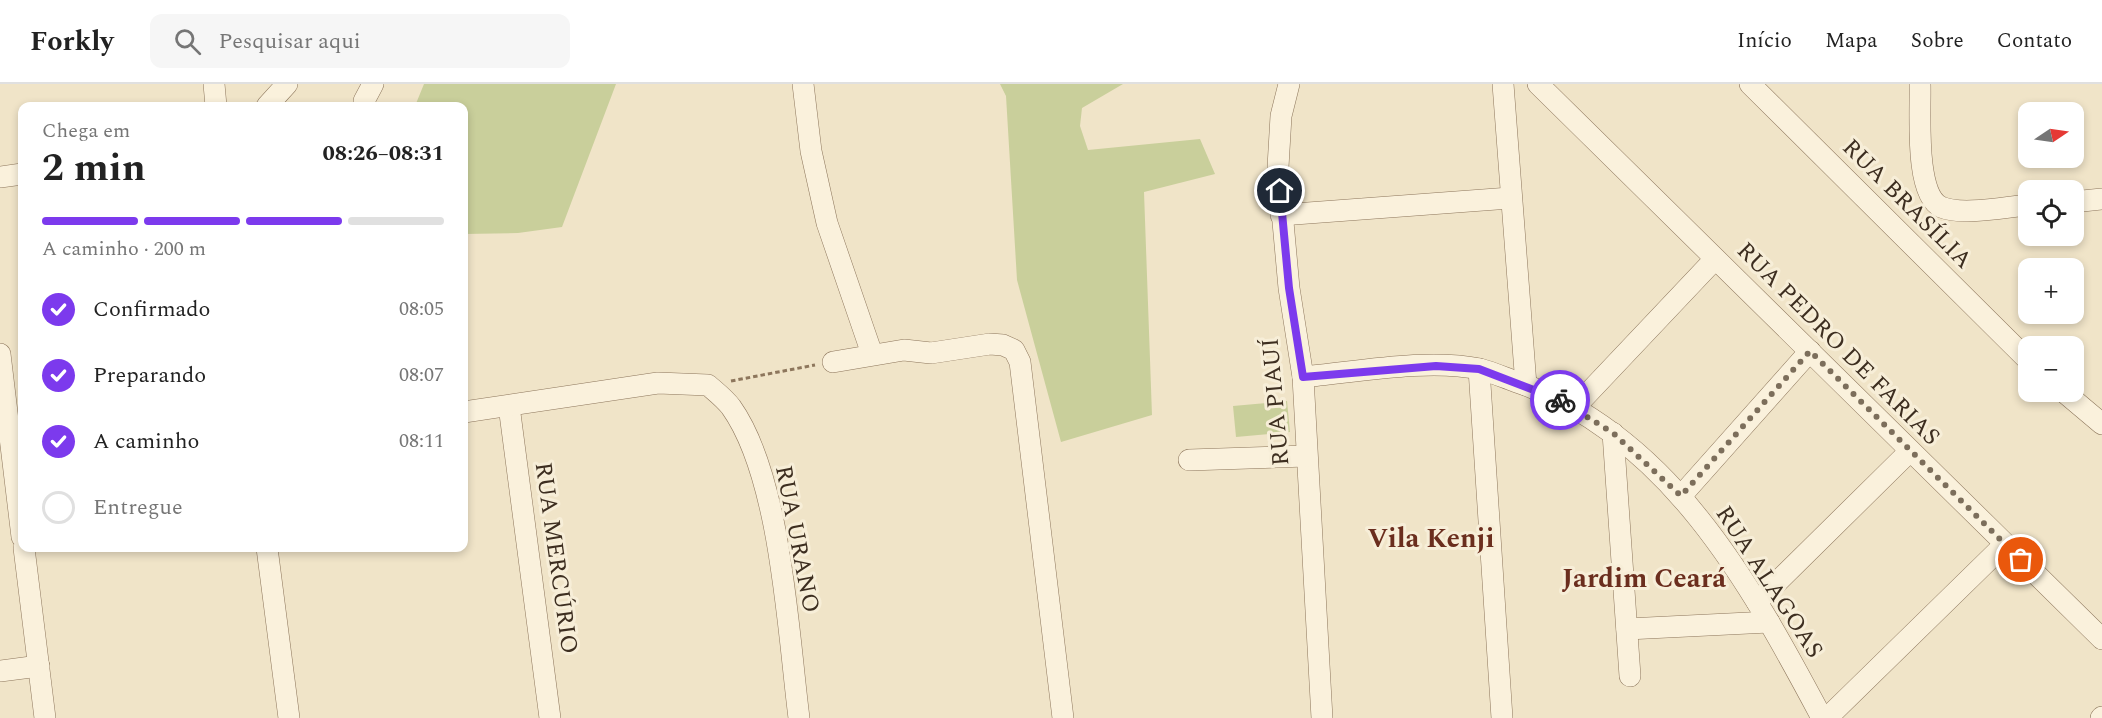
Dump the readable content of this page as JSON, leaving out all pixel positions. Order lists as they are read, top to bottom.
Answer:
{
  "streets": {
    "street": [
      "RUA BRASÍLIA",
      "RUA PEDRO DE FARIAS",
      "RUA PIAUÍ",
      "RUA URANO",
      "RUA MERCÚRIO",
      "RUA ALAGOAS"
    ]
  },
  "crossings": [
    ["RUA PIAUÍ", "RUA ALAGOAS"]
  ],
  "districts": ["Vila Kenji", "Jardim Ceará"],
  "north": "right",
  "page": {
    "header": "Forkly",
    "search": "Pesquisar aqui",
    "nav": [
      "Início",
      "Mapa",
      "Sobre",
      "Contato"
    ],
    "map_buttons": ["+", "−"],
    "heading": ["2 min", "Chega em", "08:26–08:31"],
    "bar": "A caminho · 200 m",
    "list": [
      ["Confirmado", "08:05"],
      ["Preparando", "08:07"],
      ["A caminho", "08:11"],
      "Entregue"
    ]
  }
}
